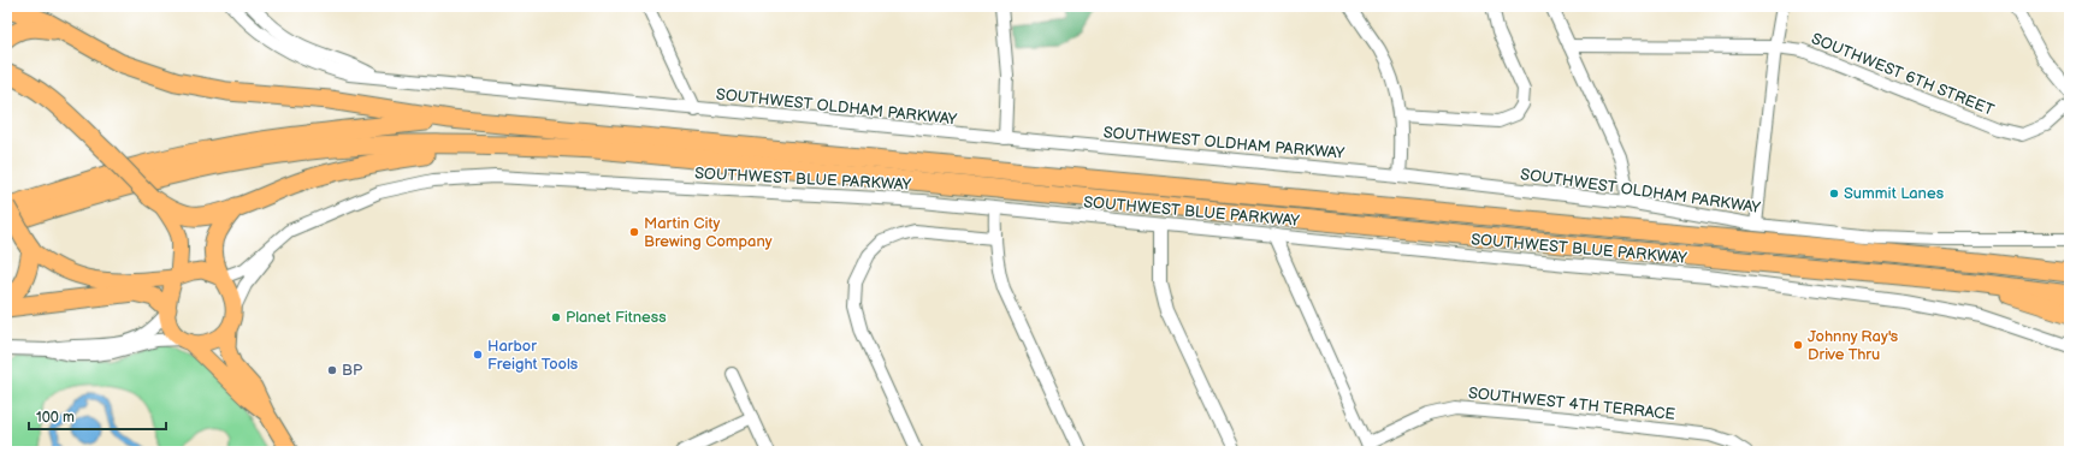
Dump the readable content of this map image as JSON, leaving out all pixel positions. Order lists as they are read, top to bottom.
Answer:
{
  "streets": {
    "street": [
      "SOUTHWEST 6TH STREET",
      "SOUTHWEST OLDHAM PARKWAY",
      "SOUTHWEST BLUE PARKWAY",
      "SOUTHWEST 4TH TERRACE"
    ]
  },
  "places": [
    "Summit Lanes",
    "Martin City Brewing Company",
    "Planet Fitness",
    "Johnny Ray's Drive Thru",
    "Harbor Freight Tools",
    "BP"
  ],
  "scale_bar": "100 m"
}
